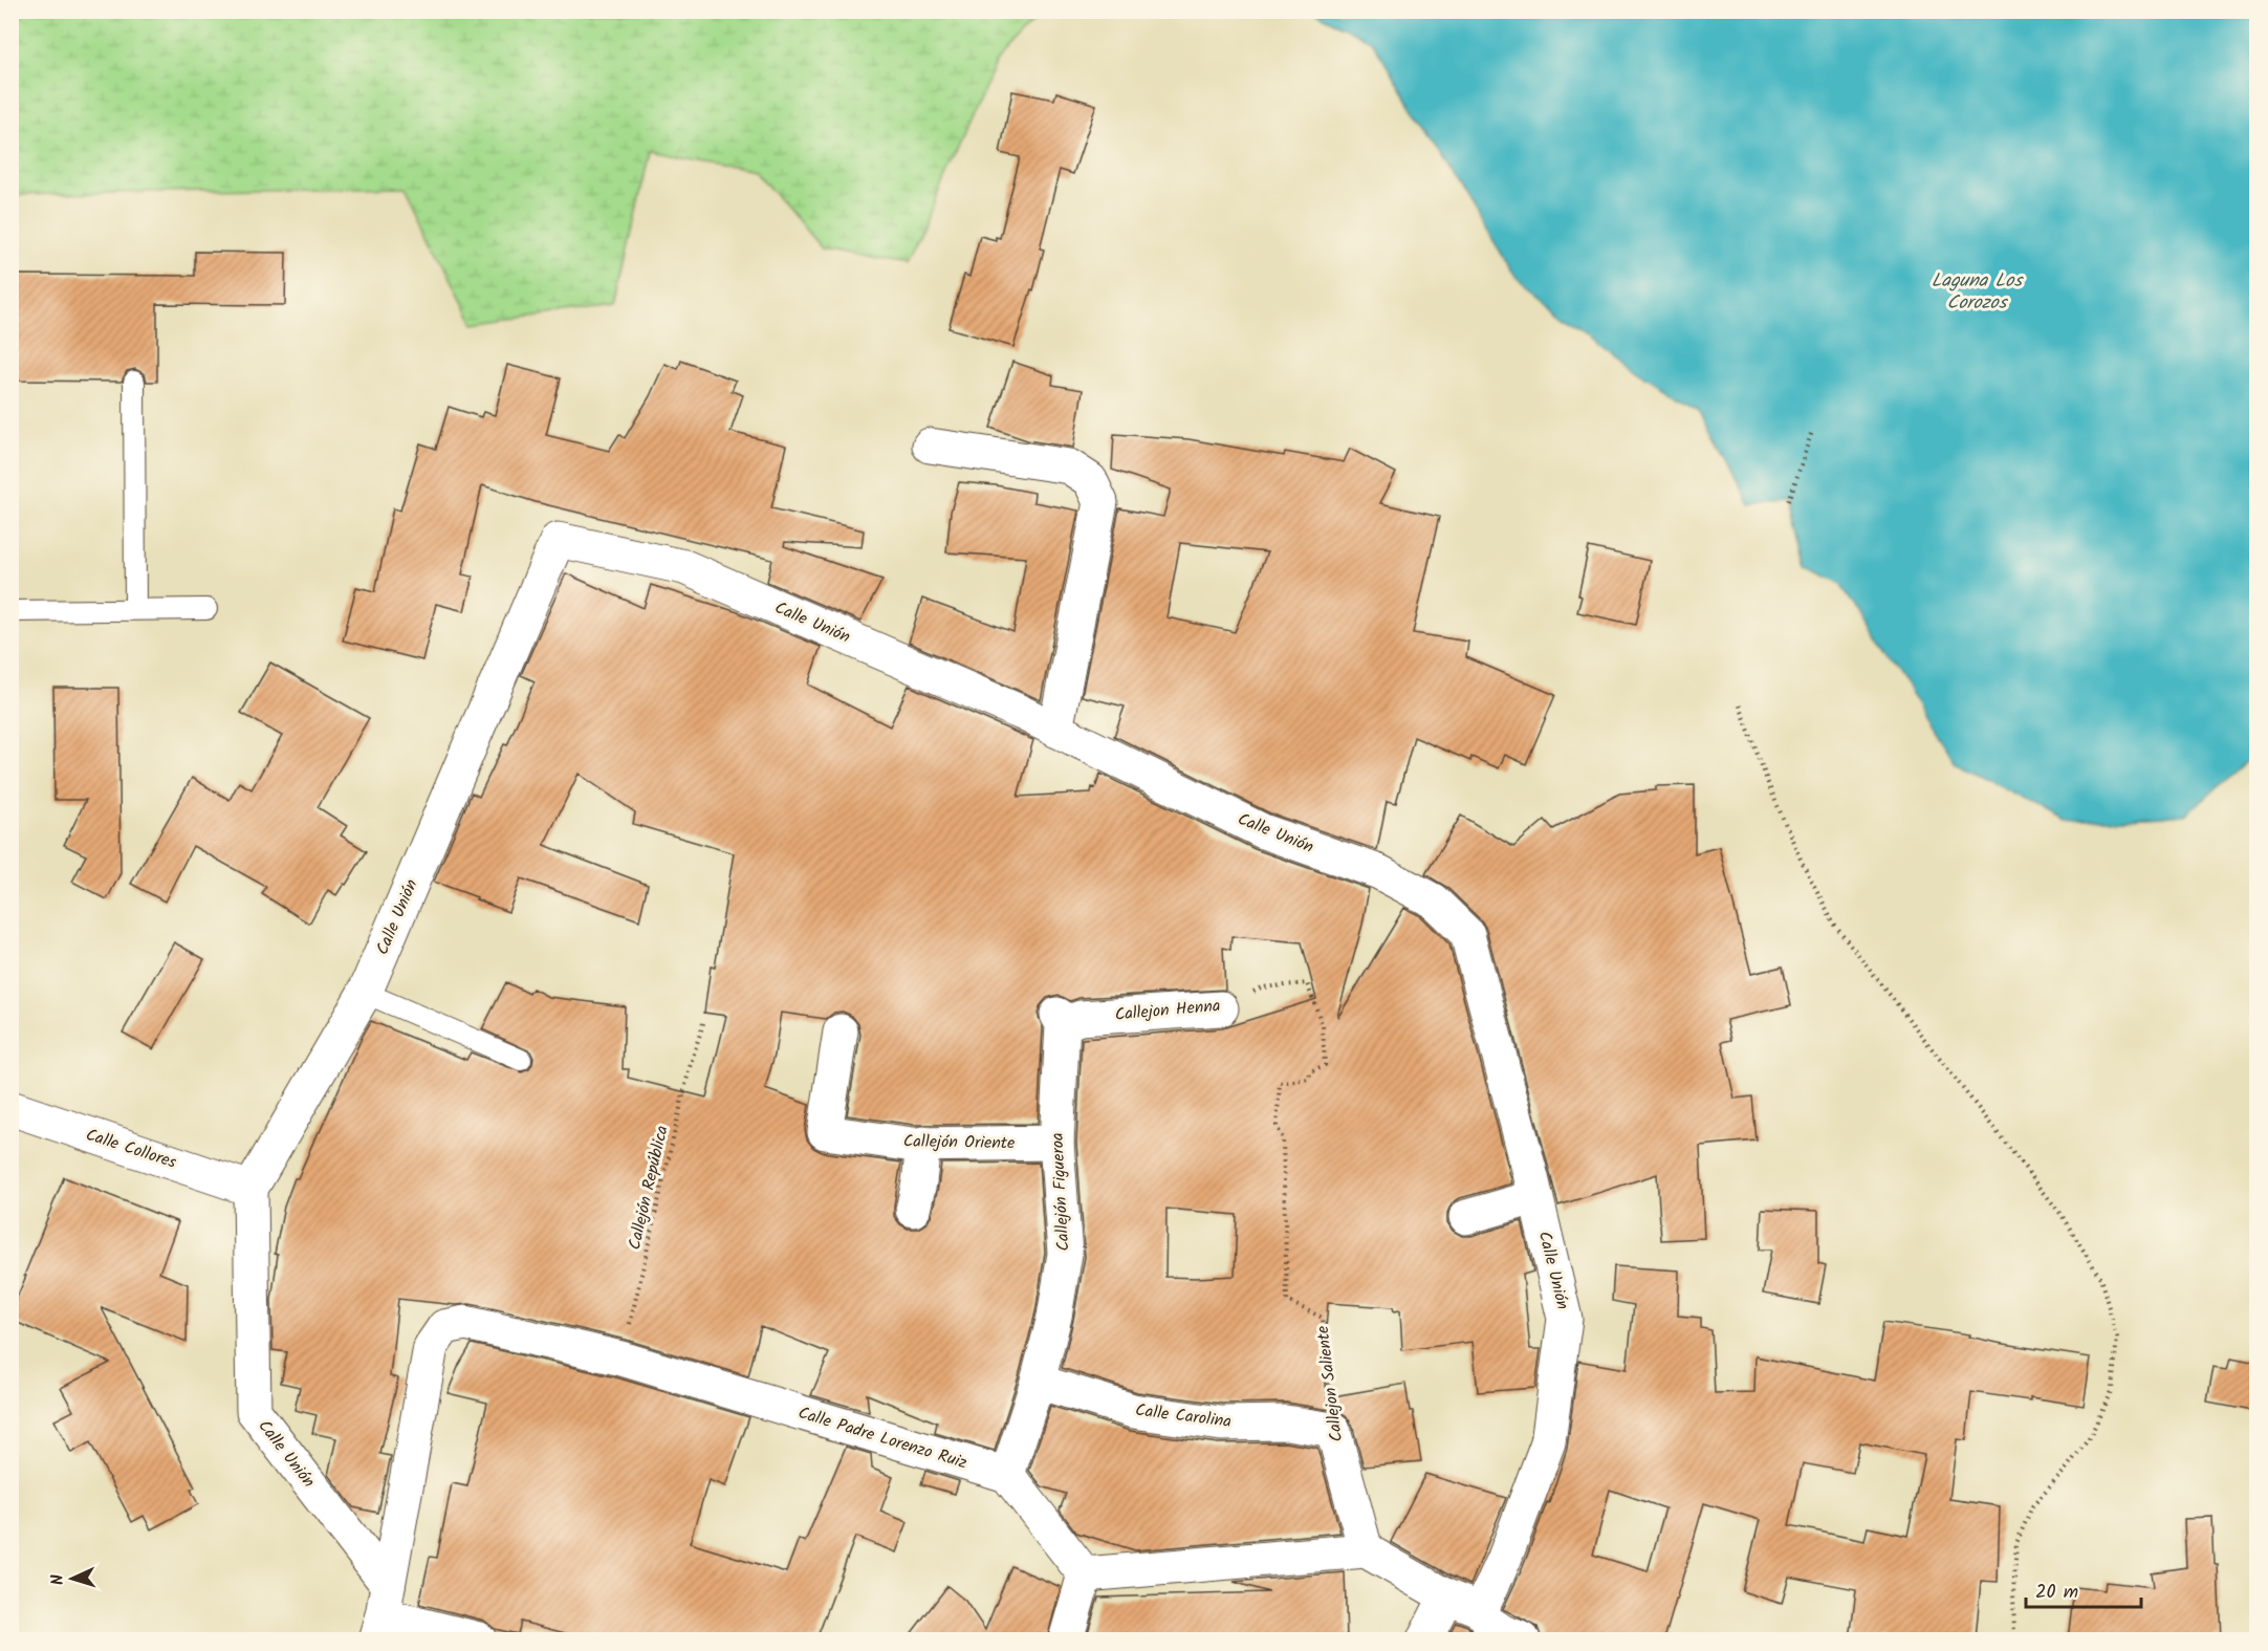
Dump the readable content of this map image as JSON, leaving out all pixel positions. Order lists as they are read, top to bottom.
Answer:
{
  "streets": {
    "street": [
      "Calle Unión",
      "Callejon Henna",
      "Callejón Oriente",
      "Calle Collores",
      "Callejón Figueroa",
      "Callejon Saliente",
      "Calle Carolina",
      "Calle Padre Lorenzo Ruiz"
    ],
    "path": ["Callejón República"]
  },
  "crossings": [
    ["Calle Unión", "Calle Collores"],
    ["Calle Unión", "Calle Padre Lorenzo Ruiz"],
    ["Callejon Henna", "Callejón Figueroa"],
    ["Callejon Henna", "Callejon Saliente"],
    ["Callejón Oriente", "Callejón Figueroa"],
    ["Callejón República", "Calle Padre Lorenzo Ruiz"],
    ["Callejón Figueroa", "Calle Carolina"],
    ["Callejón Figueroa", "Calle Padre Lorenzo Ruiz"],
    ["Callejon Saliente", "Calle Carolina"]
  ],
  "water": ["Laguna Los Corozos"],
  "scale_bar": "20 m",
  "north": "left"
}
